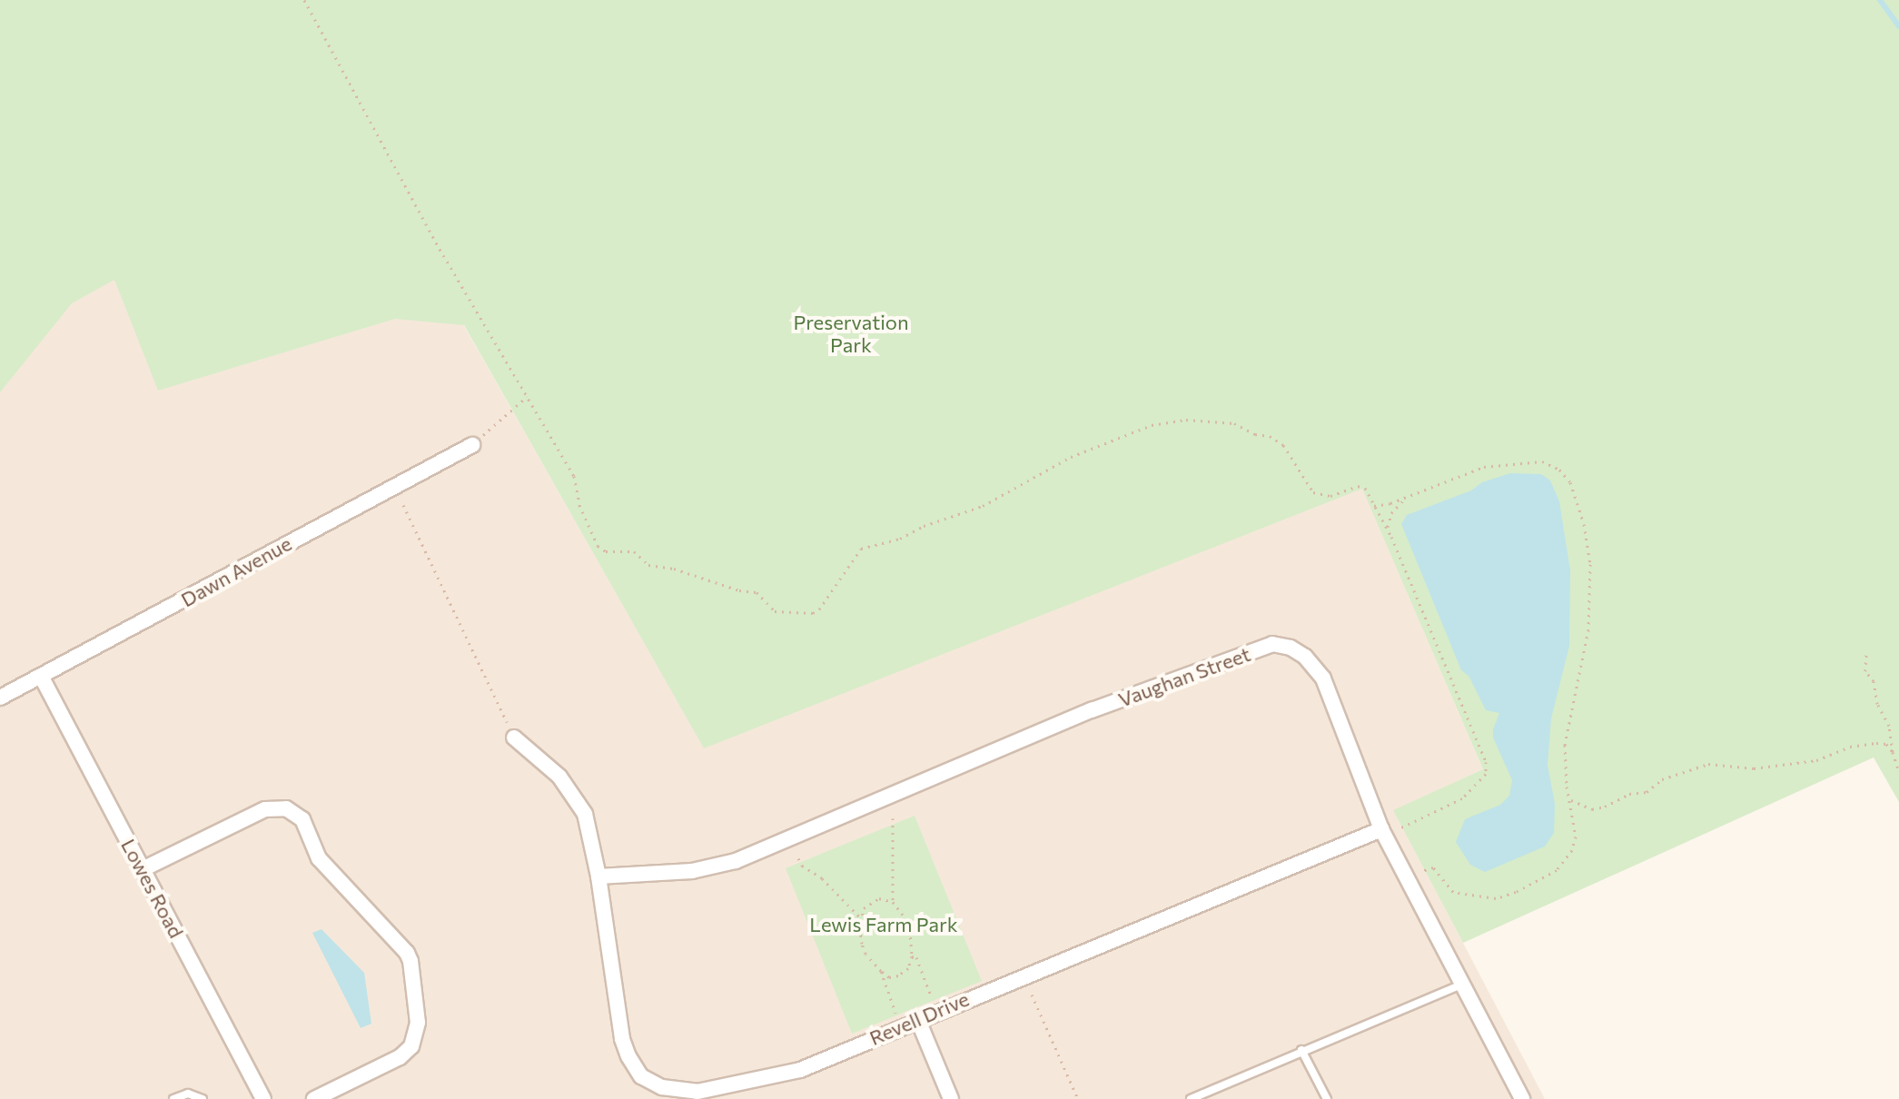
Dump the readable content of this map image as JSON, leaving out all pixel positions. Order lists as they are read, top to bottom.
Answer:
{
  "streets": {
    "street": [
      "Dawn Avenue",
      "Vaughan Street",
      "Lowes Road",
      "Revell Drive"
    ]
  },
  "crossings": [
    ["Dawn Avenue", "Lowes Road"],
    ["Vaughan Street", "Revell Drive"]
  ],
  "parks": ["Preservation Park", "Lewis Farm Park"]
}
